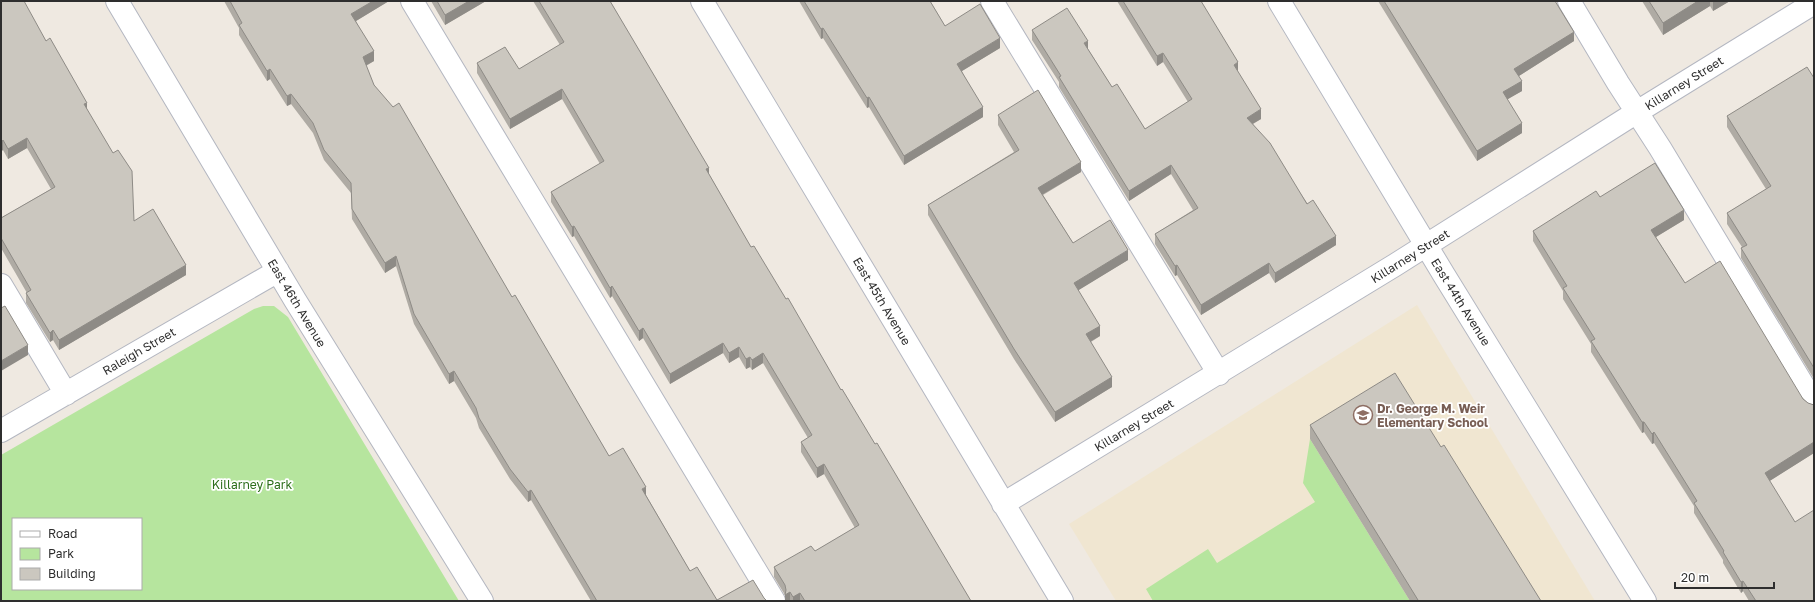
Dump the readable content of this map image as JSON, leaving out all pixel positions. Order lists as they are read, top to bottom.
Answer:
{
  "streets": {
    "street": [
      "Killarney Street",
      "East 45th Avenue",
      "East 44th Avenue",
      "East 46th Avenue",
      "Raleigh Street"
    ]
  },
  "crossings": [
    ["Killarney Street", "East 45th Avenue"],
    ["Killarney Street", "East 44th Avenue"],
    ["East 46th Avenue", "Raleigh Street"]
  ],
  "parks": ["Killarney Park"],
  "places": {
    "school or university": ["Dr. George M. Weir Elementary School"]
  },
  "legend": ["Road", "Park", "Building"],
  "scale_bar": "20 m"
}
